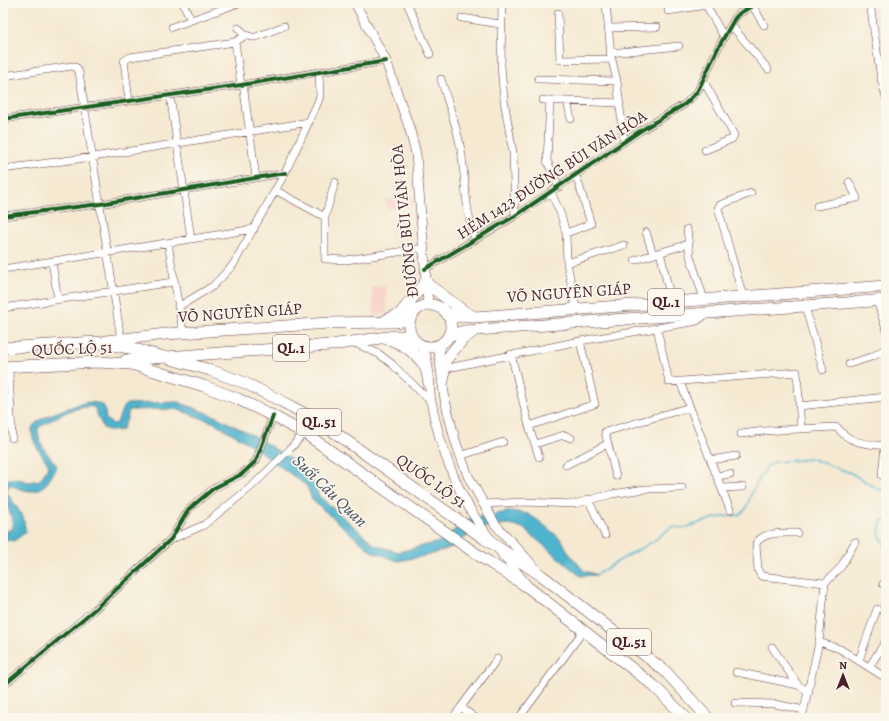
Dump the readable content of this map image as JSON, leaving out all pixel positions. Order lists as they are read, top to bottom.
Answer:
{
  "streets": {
    "highway": [
      "VÕ NGUYÊN GIÁP",
      "QL.1",
      "QUỐC LỘ 51",
      "QL.51"
    ],
    "main road": ["ĐƯỜNG BÙI VĂN HÒA"],
    "street": ["HẺM 1423 ĐƯỜNG BÙI VĂN HÒA"]
  },
  "crossings": [
    ["HẺM 1423 ĐƯỜNG BÙI VĂN HÒA", "ĐƯỜNG BÙI VĂN HÒA"],
    ["ĐƯỜNG BÙI VĂN HÒA", "VÕ NGUYÊN GIÁP"],
    ["ĐƯỜNG BÙI VĂN HÒA", "QL.1"],
    ["VÕ NGUYÊN GIÁP", "QL.1"],
    ["VÕ NGUYÊN GIÁP", "QUỐC LỘ 51"],
    ["QL.1", "QUỐC LỘ 51"]
  ],
  "water": ["Suối Cầu Quan"],
  "north": "top"
}
